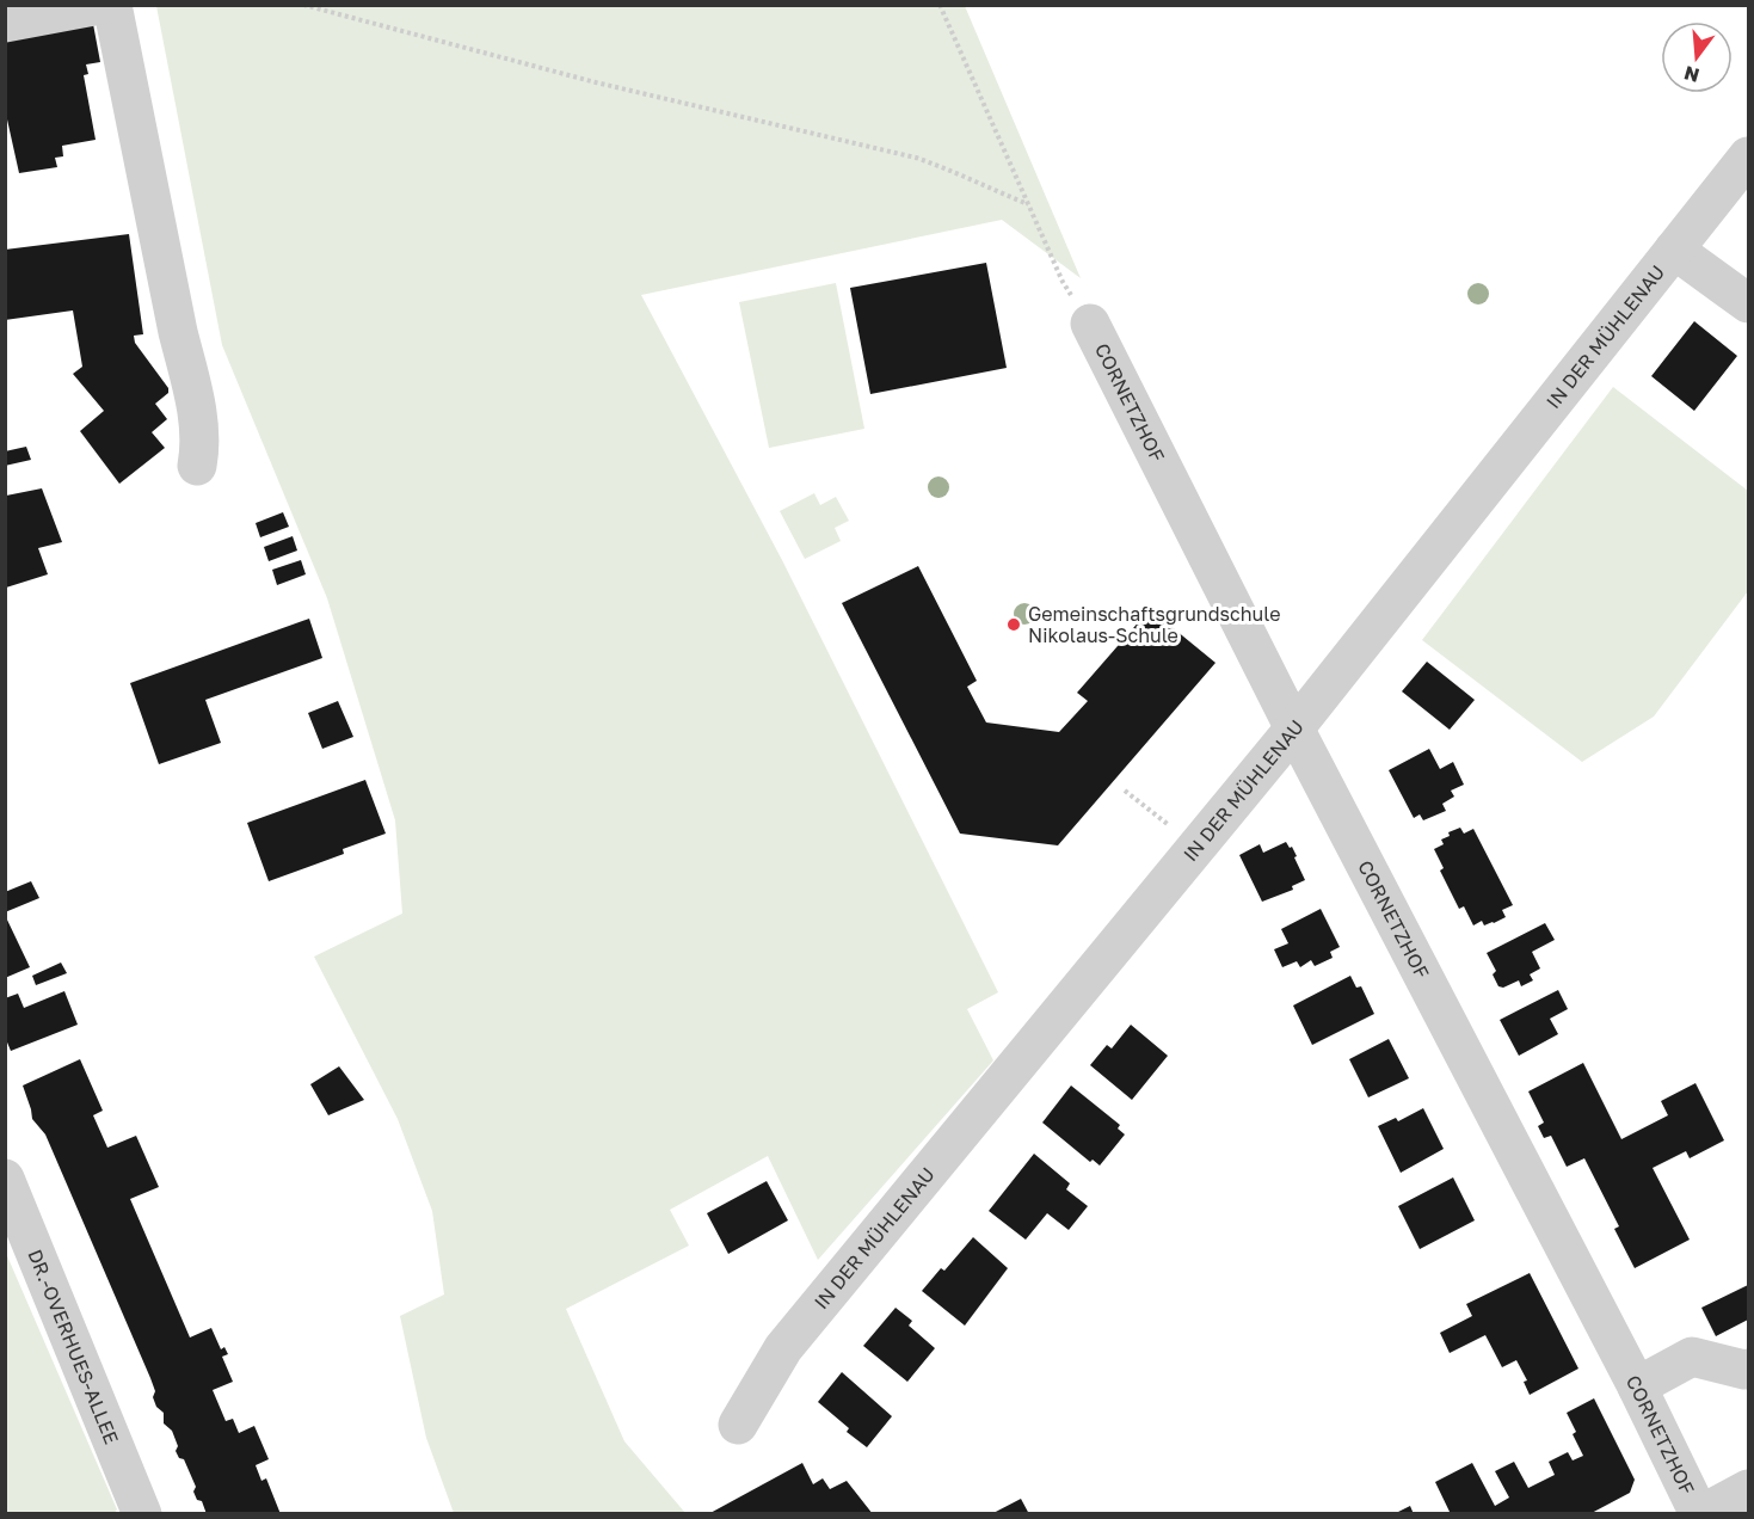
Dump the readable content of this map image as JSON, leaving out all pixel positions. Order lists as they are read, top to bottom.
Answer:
{
  "streets": {
    "street": ["IN DER MÜHLENAU", "CORNETZHOF", "DR.-OVERHUES-ALLEE"]
  },
  "crossings": [
    ["IN DER MÜHLENAU", "CORNETZHOF"]
  ],
  "places": ["Gemeinschaftsgrundschule Nikolaus-Schule"],
  "north": "bottom"
}
